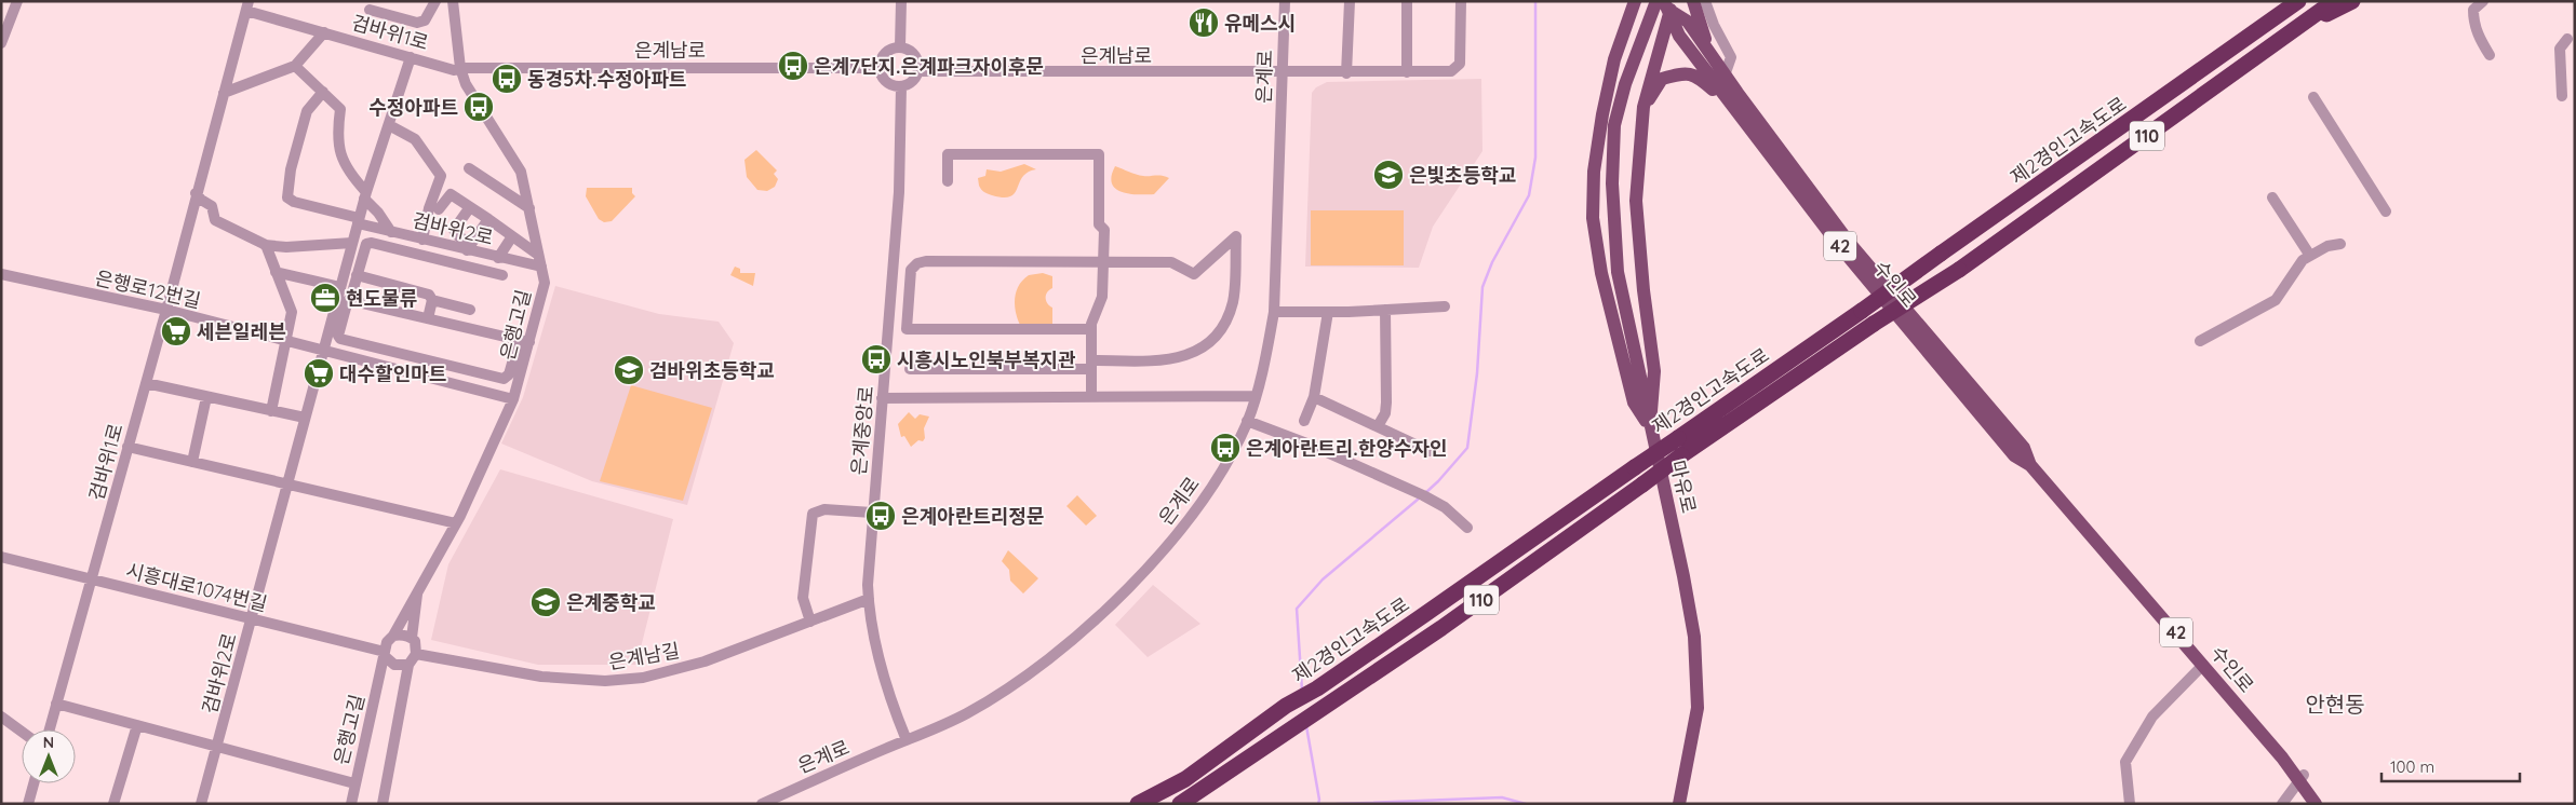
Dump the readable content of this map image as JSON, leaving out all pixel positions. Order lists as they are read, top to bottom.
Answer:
{
  "streets": {
    "highway": ["110", "제2경인고속도로"],
    "main road": ["42", "수인로", "마유로"],
    "street": [
      "검바위1로",
      "은계남로",
      "은계로",
      "검바위2로",
      "은행로12번길",
      "은행고길",
      "은계중앙로",
      "시흥대로1074번길",
      "은계남길"
    ]
  },
  "crossings": [
    ["검바위1로", "은계남로"],
    ["검바위1로", "검바위2로"],
    ["검바위1로", "은행로12번길"],
    ["검바위1로", "은행고길"],
    ["검바위1로", "시흥대로1074번길"],
    ["은계남로", "은계로"],
    ["은계남로", "은행고길"],
    ["은계남로", "은계중앙로"],
    ["은계로", "은계중앙로"],
    ["검바위2로", "은행로12번길"],
    ["검바위2로", "은행고길"],
    ["검바위2로", "시흥대로1074번길"],
    ["은행로12번길", "은행고길"],
    ["은행고길", "시흥대로1074번길"],
    ["은행고길", "은계남길"],
    ["은계중앙로", "은계남길"],
    ["시흥대로1074번길", "은계남길"]
  ],
  "districts": ["안현동"],
  "places": {
    "restaurant": ["유메스시"],
    "bus stop": [
      "은계7단지.은계파크자이후문",
      "동경5차.수정아파트",
      "수정아파트",
      "시흥시노인북부복지관",
      "은계아란트리.한양수자인",
      "은계아란트리정문"
    ],
    "school or university": ["은빛초등학교", "검바위초등학교", "은계중학교"],
    "office": ["현도물류"],
    "supermarket": ["세븐일레븐", "대수할인마트"]
  },
  "scale_bar": "100 m",
  "north": "top"
}
